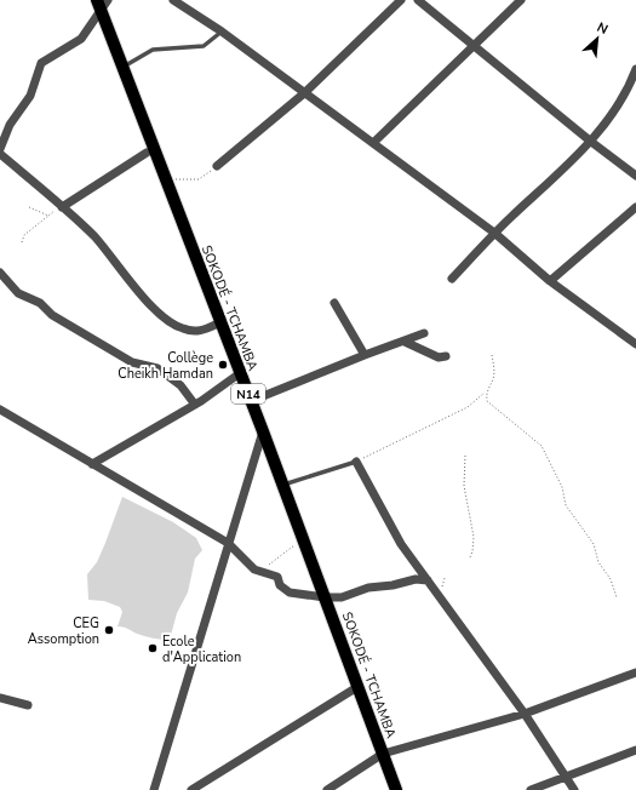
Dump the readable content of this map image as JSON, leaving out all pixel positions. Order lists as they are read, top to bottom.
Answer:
{
  "streets": {
    "main road": ["SOKODÉ - TCHAMBA", "N14"]
  },
  "places": ["Collège Cheikh Hamdan", "CEG Assomption", "Ecole d'Application"],
  "north": "top right"
}
